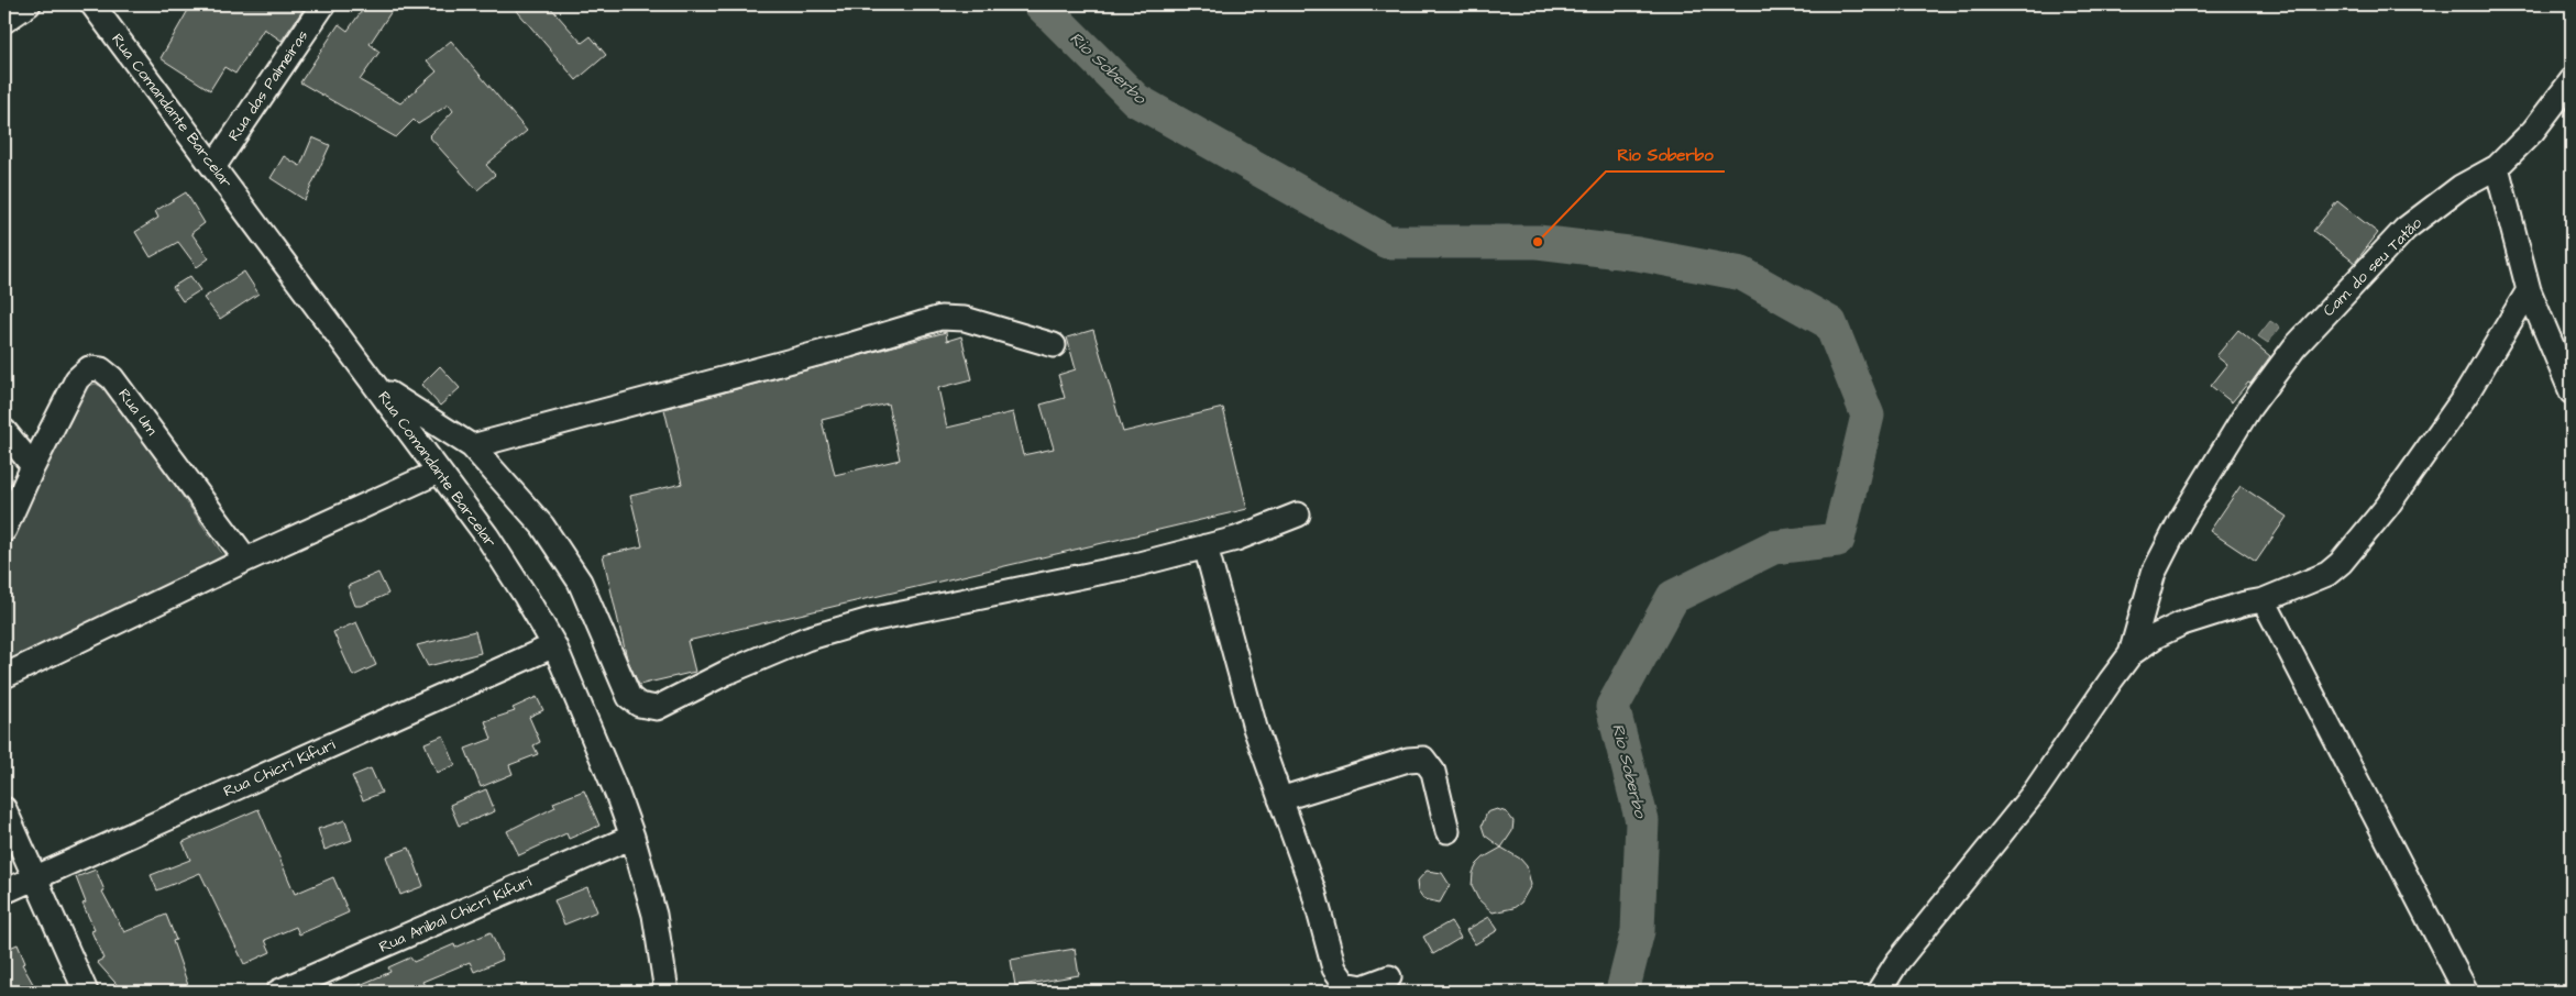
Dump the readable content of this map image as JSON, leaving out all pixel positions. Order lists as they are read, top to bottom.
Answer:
{
  "streets": {
    "street": [
      "Rua das Palmeiras",
      "Rua Comandante Barcelar",
      "Cam. do seu Tatão",
      "Rua Um",
      "Rua Chicri Kifuri",
      "Rua Anibal Chicri Kifuri"
    ]
  },
  "crossings": [
    ["Rua das Palmeiras", "Rua Comandante Barcelar"],
    ["Rua Comandante Barcelar", "Rua Chicri Kifuri"],
    ["Rua Comandante Barcelar", "Rua Anibal Chicri Kifuri"]
  ],
  "water": ["Rio Soberbo"],
  "places": ["Rio Soberbo"]
}
